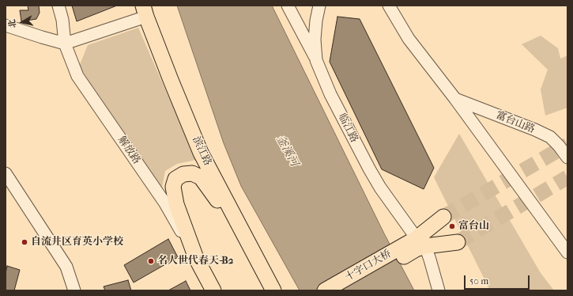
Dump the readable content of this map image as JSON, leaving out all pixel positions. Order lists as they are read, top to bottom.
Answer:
{
  "streets": {
    "main road": ["解放路", "滨江路", "十字口大桥"],
    "street": ["富台山路", "临江路"]
  },
  "crossings": [
    ["临江路", "十字口大桥"]
  ],
  "water": ["釜溪河"],
  "places": ["富台山", "自流井区育英小学校", "名人世代春天-B2"],
  "scale_bar": "50 m",
  "north": "left"
}
